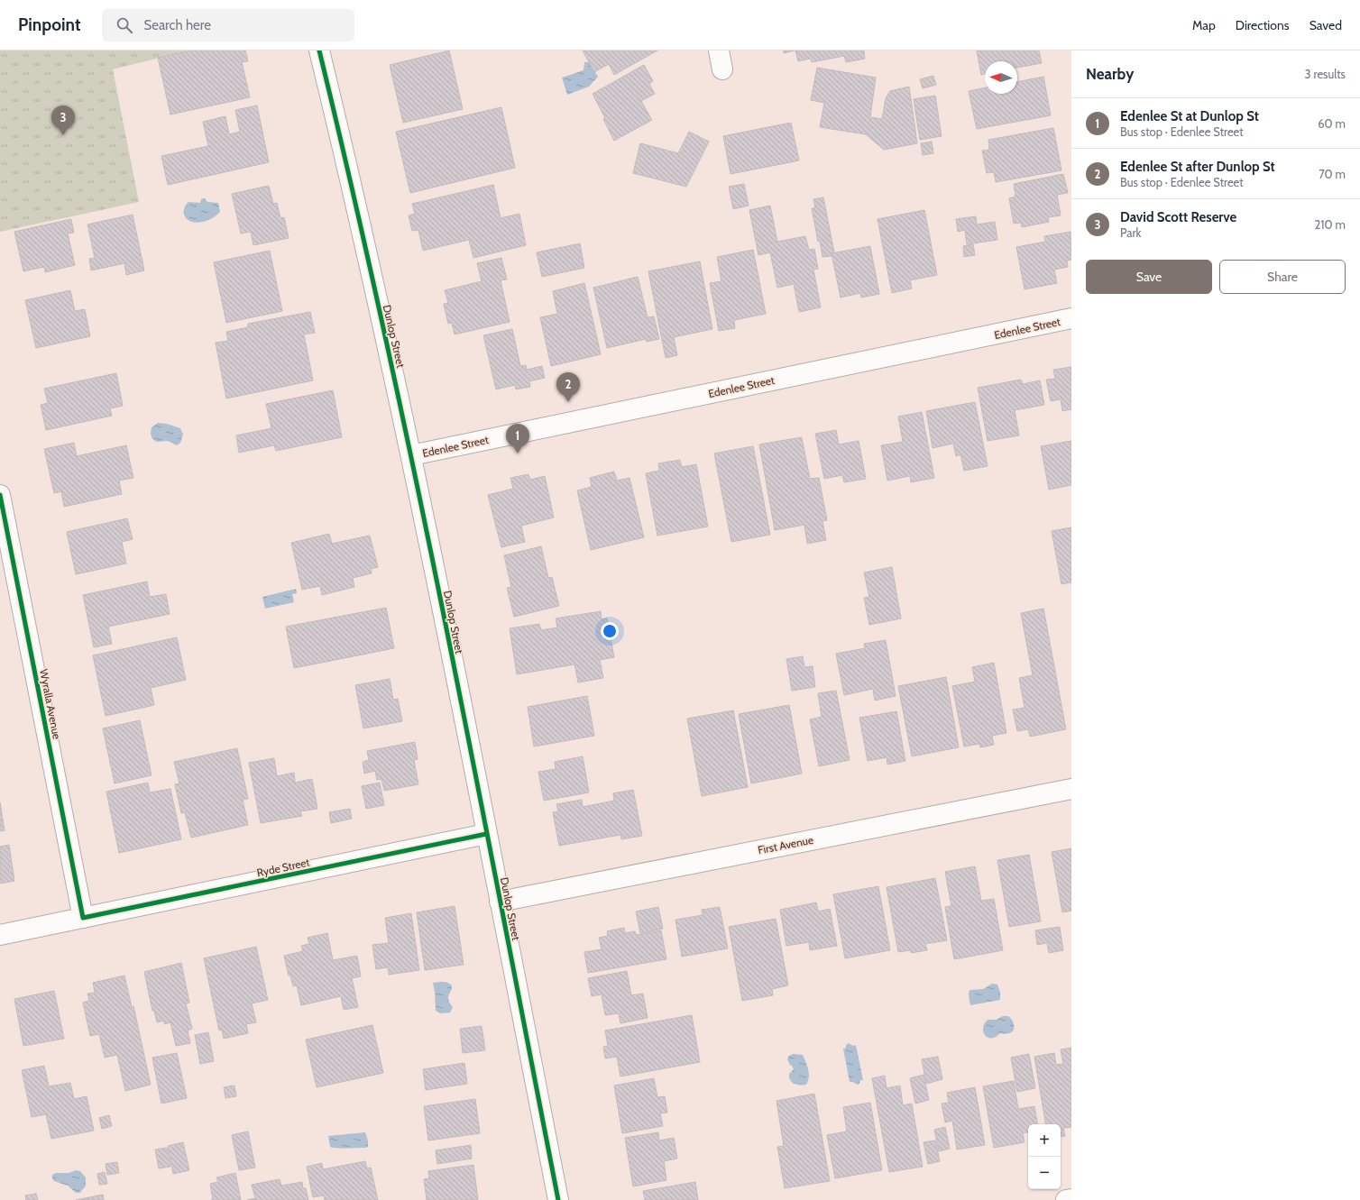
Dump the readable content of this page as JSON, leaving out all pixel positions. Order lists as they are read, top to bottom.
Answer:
{
  "streets": {
    "street": [
      "Edenlee Street",
      "Dunlop Street",
      "Wyralla Avenue",
      "First Avenue",
      "Ryde Street"
    ]
  },
  "crossings": [
    ["Edenlee Street", "Dunlop Street"],
    ["Dunlop Street", "First Avenue"],
    ["Dunlop Street", "Ryde Street"],
    ["Wyralla Avenue", "Ryde Street"]
  ],
  "north": "left",
  "page": {
    "header": "Pinpoint",
    "search": "Search here",
    "nav": ["Map", "Directions", "Saved"],
    "heading": ["Nearby", "3 results"],
    "list": [
      {
        "mark": "1",
        "name": "Edenlee St at Dunlop St",
        "note": "Bus stop · Edenlee Street",
        "value": "60 m"
      },
      {
        "mark": "2",
        "name": "Edenlee St after Dunlop St",
        "note": "Bus stop · Edenlee Street",
        "value": "70 m"
      },
      {
        "mark": "3",
        "name": "David Scott Reserve",
        "note": "Park",
        "value": "210 m"
      }
    ],
    "pins": ["3", "2", "1"],
    "buttons": ["Save", "Share"],
    "map_buttons": ["+", "−"]
  }
}
